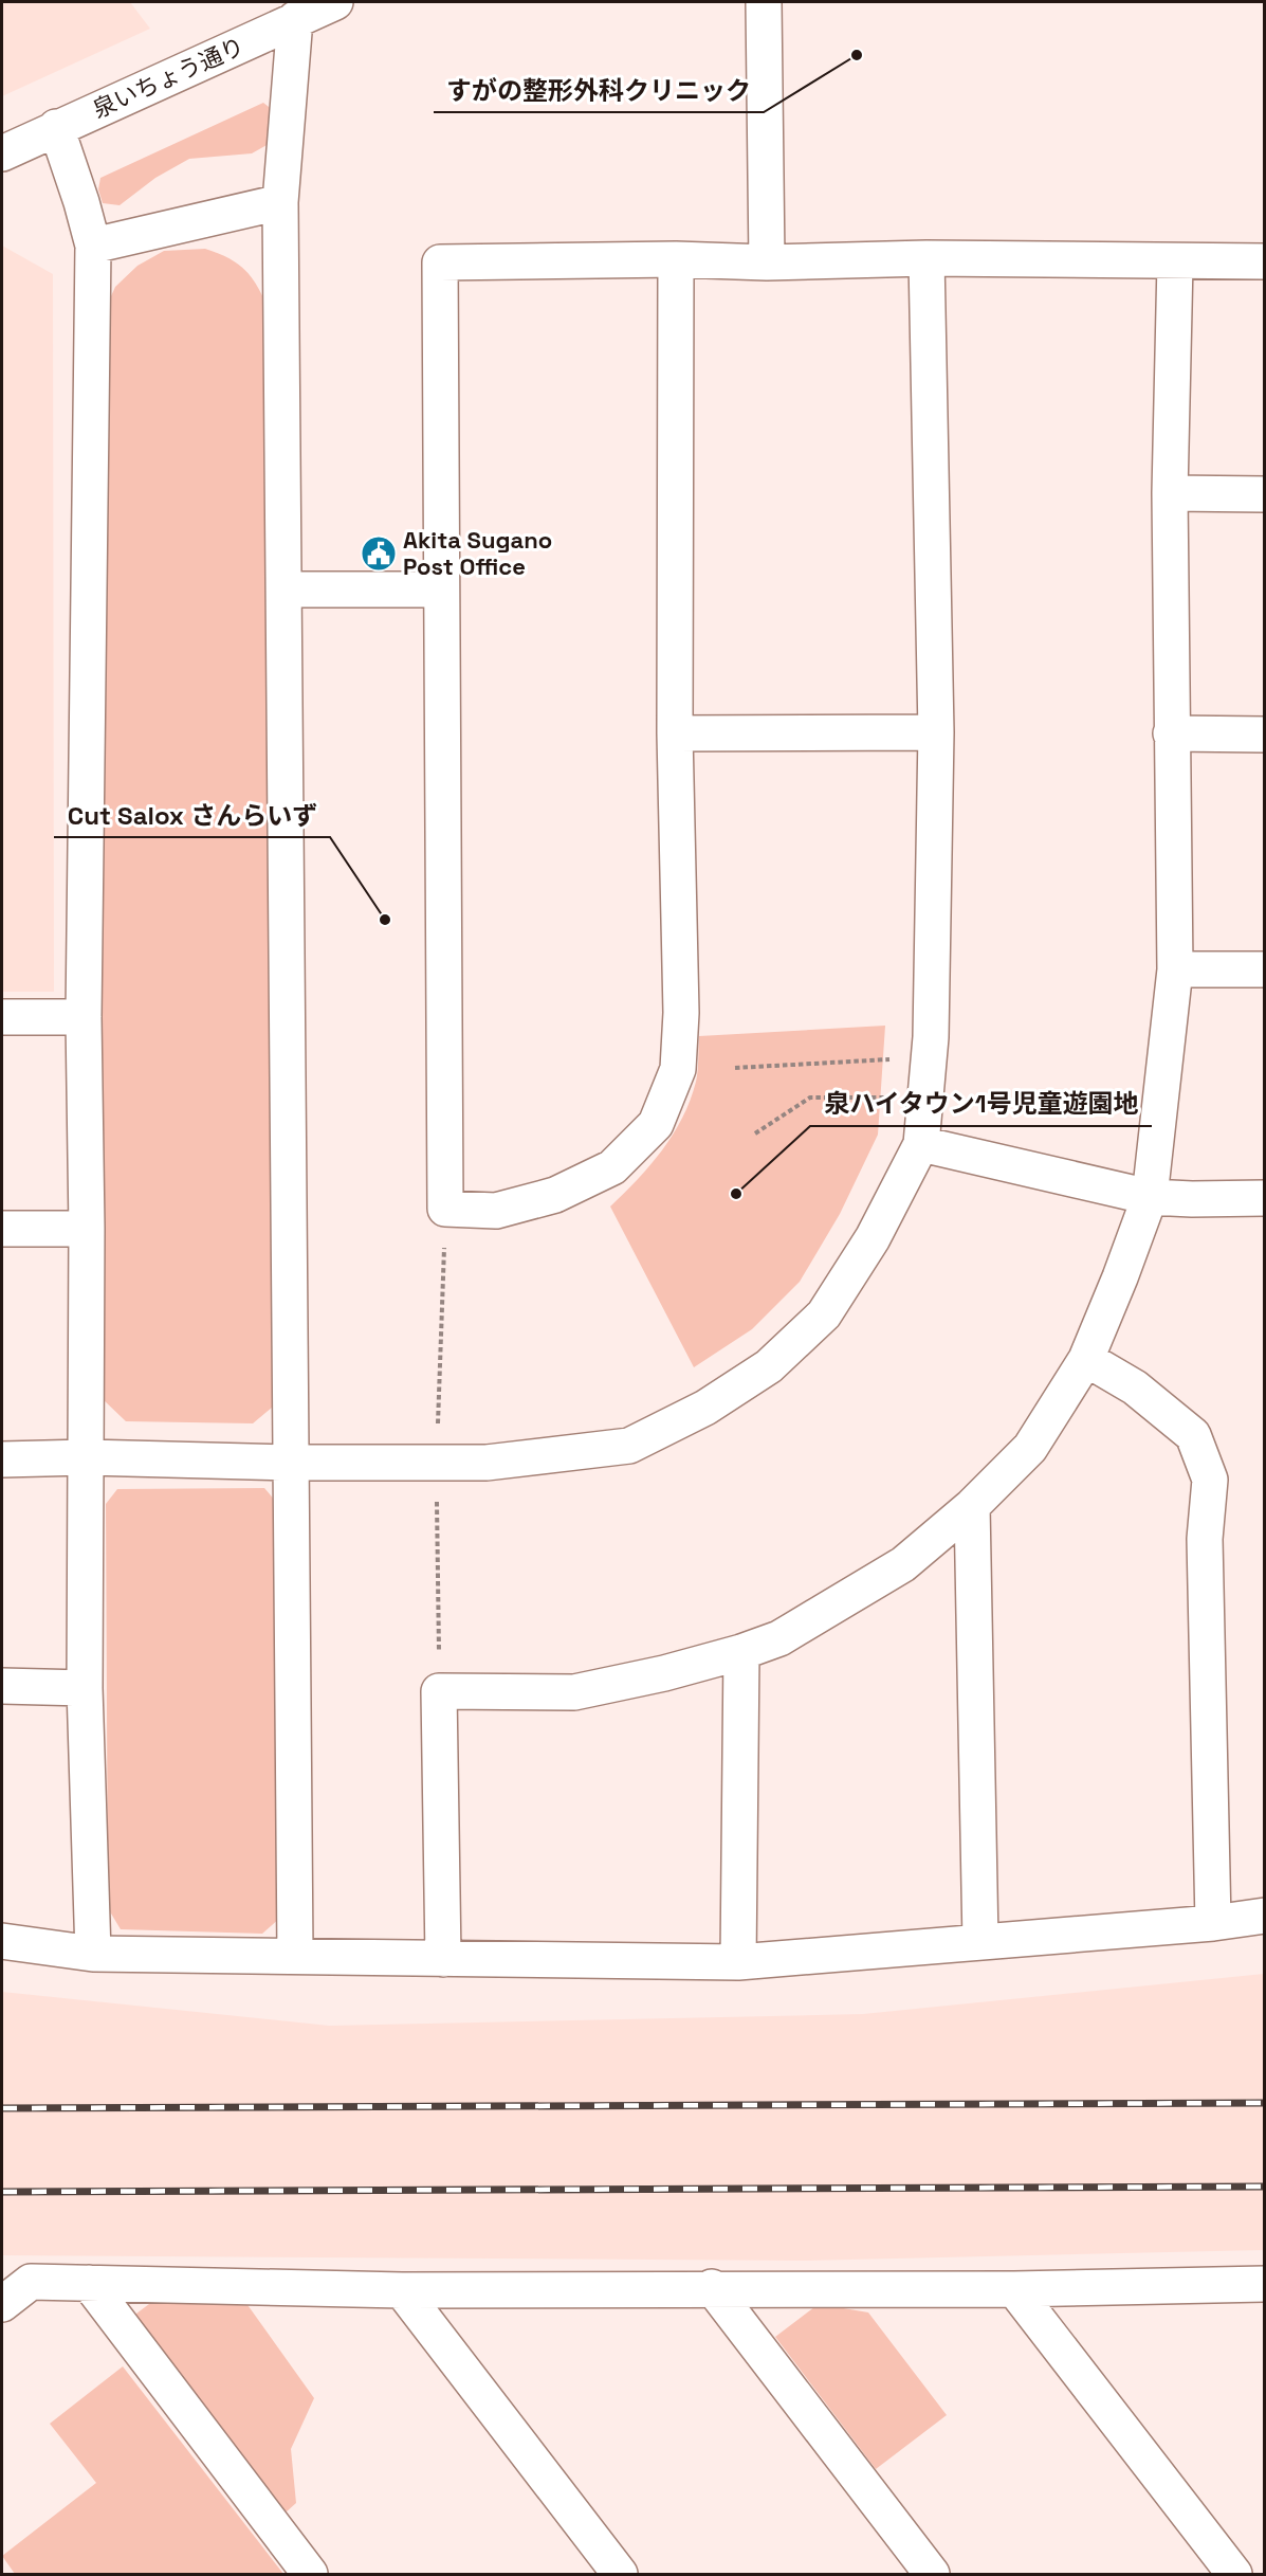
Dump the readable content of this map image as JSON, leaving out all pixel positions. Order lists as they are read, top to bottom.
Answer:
{
  "streets": {
    "street": ["泉いちょう通り"]
  },
  "places": {
    "other": ["すがの整形外科クリニック", "Cut Salox さんらいず", "泉ハイタウン1号児童遊園地"],
    "public building": ["Akita Sugano Post Office"]
  }
}
